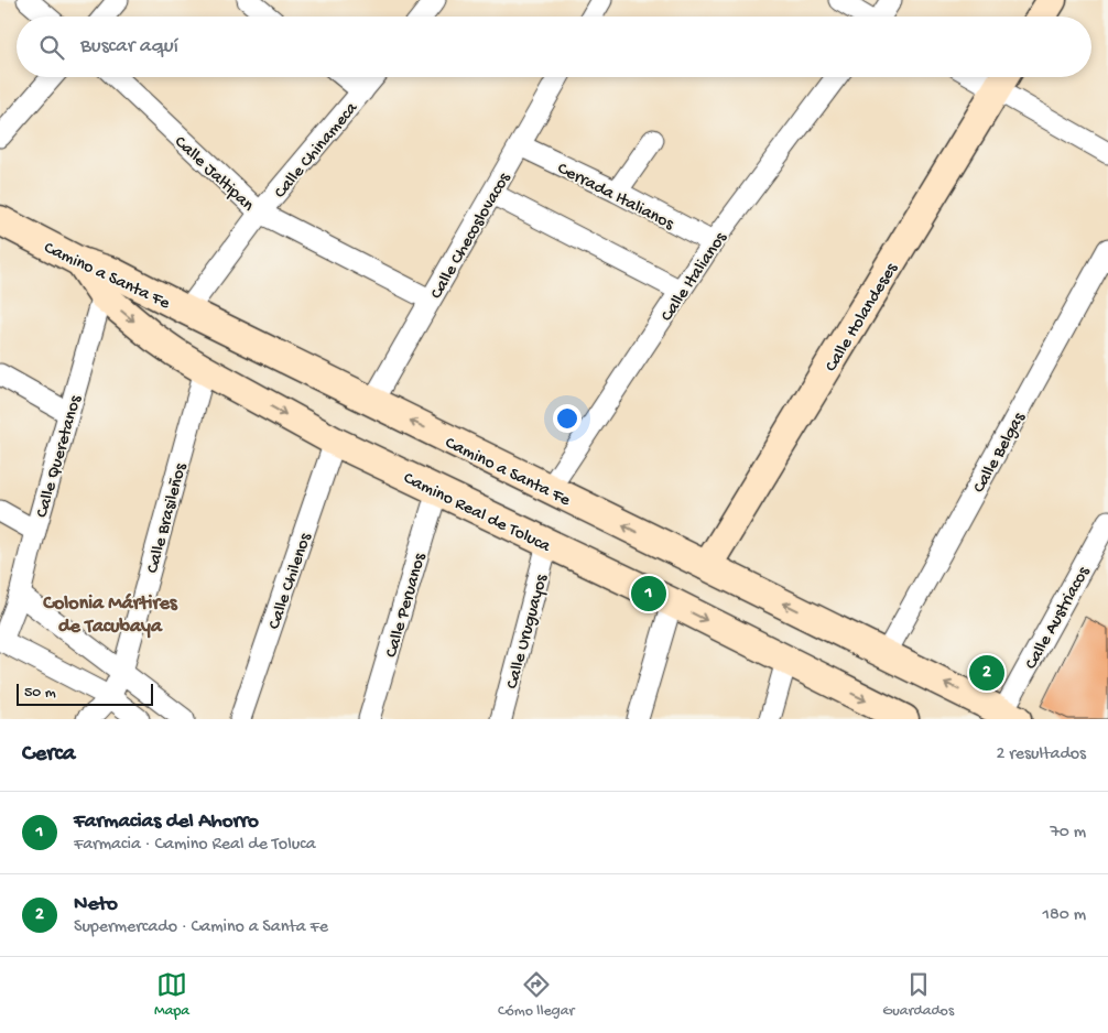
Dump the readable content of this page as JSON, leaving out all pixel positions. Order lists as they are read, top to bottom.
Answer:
{
  "streets": {
    "main road": ["Camino a Santa Fe", "Calle Holandeses", "Camino Real de Toluca"],
    "street": [
      "Calle Chinameca",
      "Calle Jaltipan",
      "Cerrada Italianos",
      "Calle Checoslovacos",
      "Calle Italianos",
      "Calle Belgas",
      "Calle Queretanos",
      "Calle Brasileños",
      "Calle Chilenos",
      "Calle Peruanos",
      "Calle Austriacos",
      "Calle Uruguayos"
    ]
  },
  "crossings": [
    ["Calle Chinameca", "Calle Jaltipan"],
    ["Calle Chinameca", "Camino a Santa Fe"],
    ["Calle Jaltipan", "Calle Checoslovacos"],
    ["Cerrada Italianos", "Calle Checoslovacos"],
    ["Cerrada Italianos", "Calle Italianos"],
    ["Calle Checoslovacos", "Camino a Santa Fe"],
    ["Camino a Santa Fe", "Calle Italianos"],
    ["Camino a Santa Fe", "Calle Holandeses"],
    ["Camino a Santa Fe", "Calle Belgas"],
    ["Camino a Santa Fe", "Calle Queretanos"],
    ["Camino a Santa Fe", "Camino Real de Toluca"],
    ["Camino a Santa Fe", "Calle Austriacos"],
    ["Calle Queretanos", "Camino Real de Toluca"],
    ["Camino Real de Toluca", "Calle Brasileños"],
    ["Camino Real de Toluca", "Calle Chilenos"],
    ["Camino Real de Toluca", "Calle Peruanos"],
    ["Camino Real de Toluca", "Calle Uruguayos"]
  ],
  "one_way": ["Camino a Santa Fe", "Camino Real de Toluca"],
  "districts": ["Colonia Mártires de Tacubaya"],
  "scale_bar": "50 m",
  "page": {
    "search": "Buscar aquí",
    "pins": ["1", "2"],
    "scale": "50 m",
    "heading": ["Cerca", "2 resultados"],
    "list": [
      {
        "mark": "1",
        "name": "Farmacias del Ahorro",
        "note": "Farmacia · Camino Real de Toluca",
        "value": "70 m"
      },
      {
        "mark": "2",
        "name": "Neto",
        "note": "Supermercado · Camino a Santa Fe",
        "value": "180 m"
      }
    ],
    "nav": ["Mapa", "Cómo llegar", "Guardados"]
  }
}
